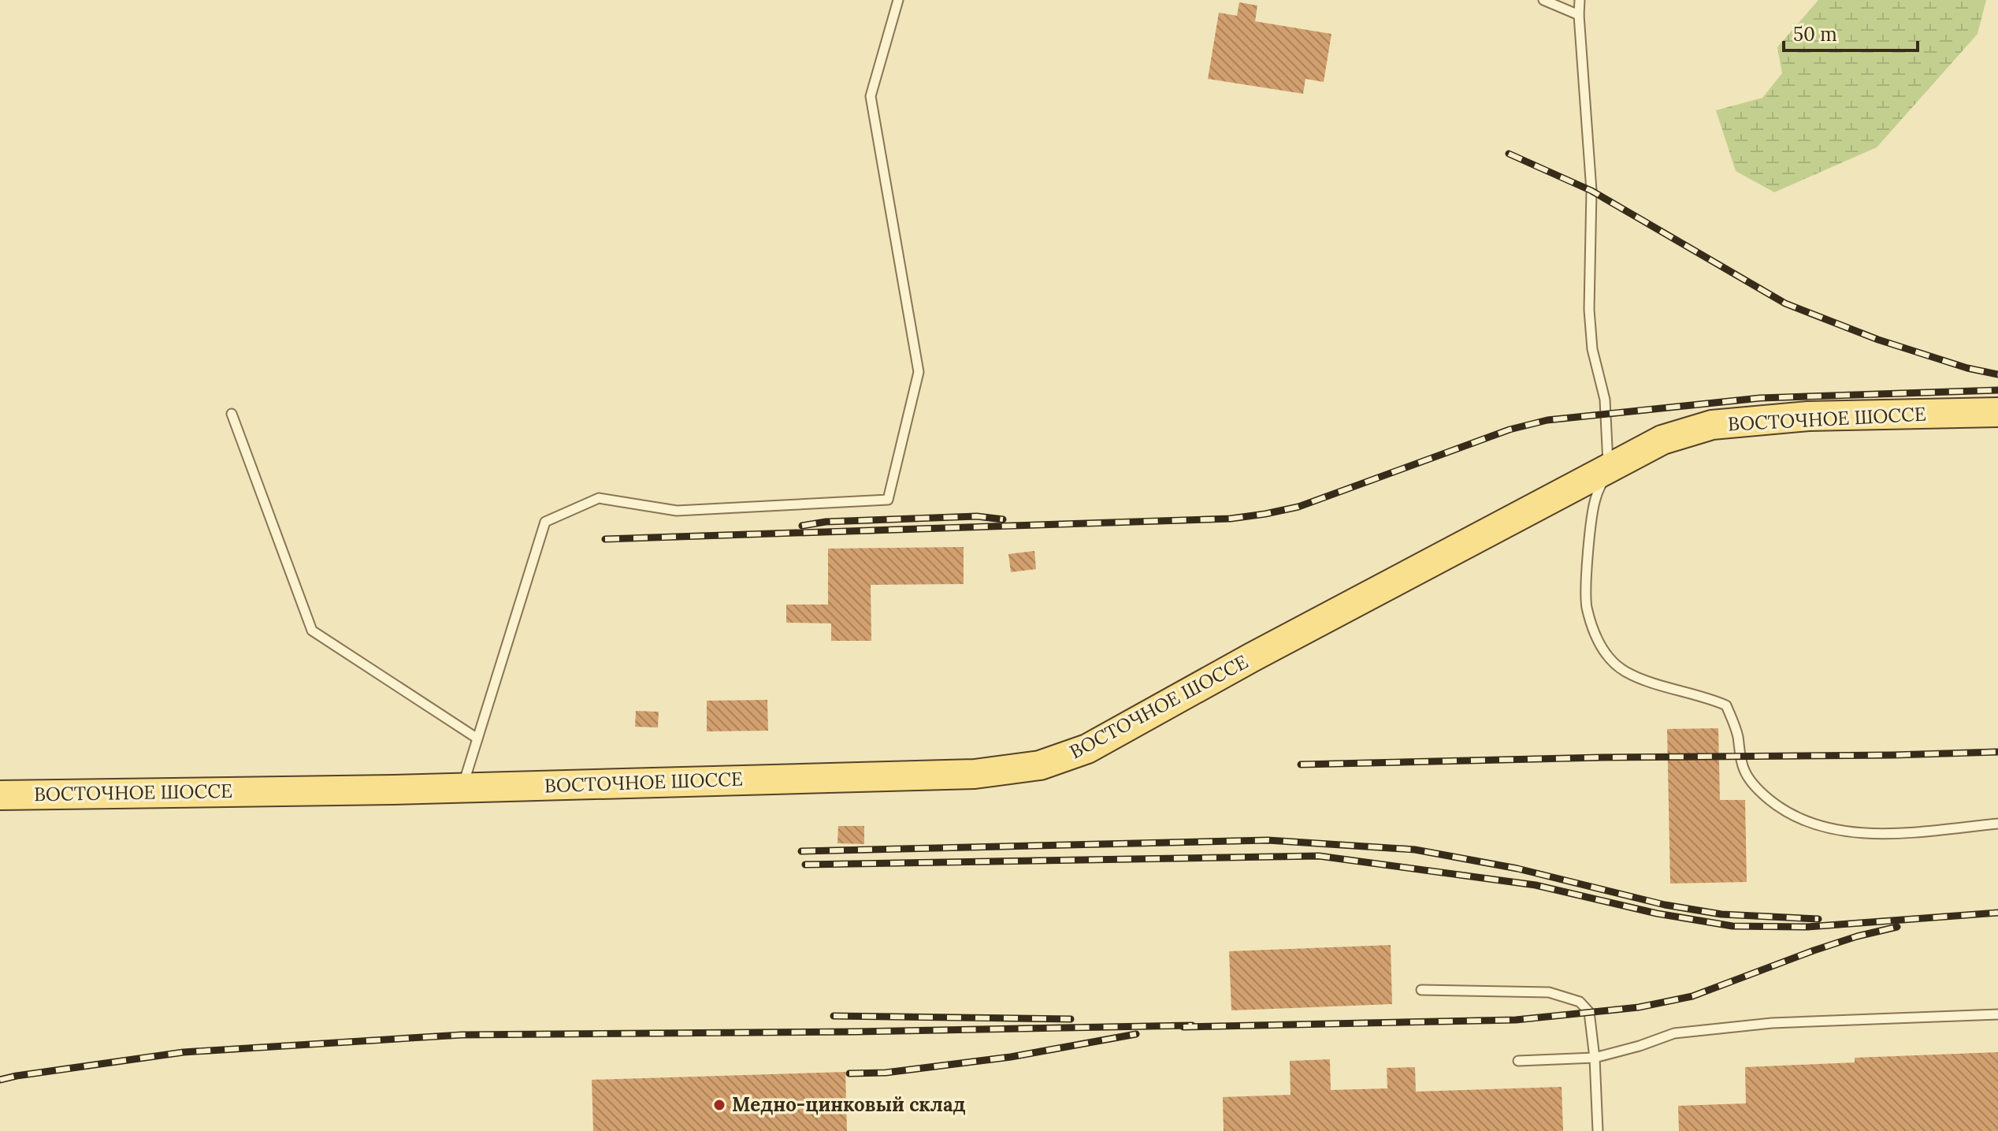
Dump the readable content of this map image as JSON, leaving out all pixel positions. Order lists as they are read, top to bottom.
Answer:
{
  "streets": {
    "main road": ["ВОСТОЧНОЕ ШОССЕ"]
  },
  "places": ["Медно-цинковый склад"],
  "scale_bar": "50 m"
}
